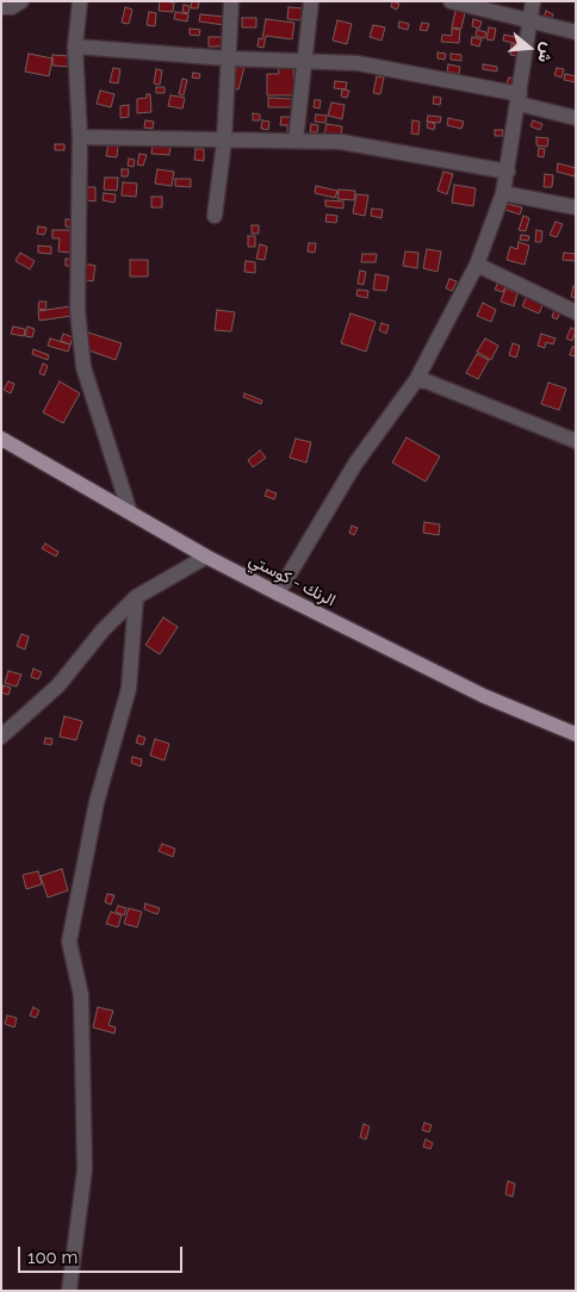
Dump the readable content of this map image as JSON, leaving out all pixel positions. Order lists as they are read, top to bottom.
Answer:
{
  "streets": {
    "main road": ["الرنك - كوستي"]
  },
  "scale_bar": "100 m",
  "north": "right"
}
